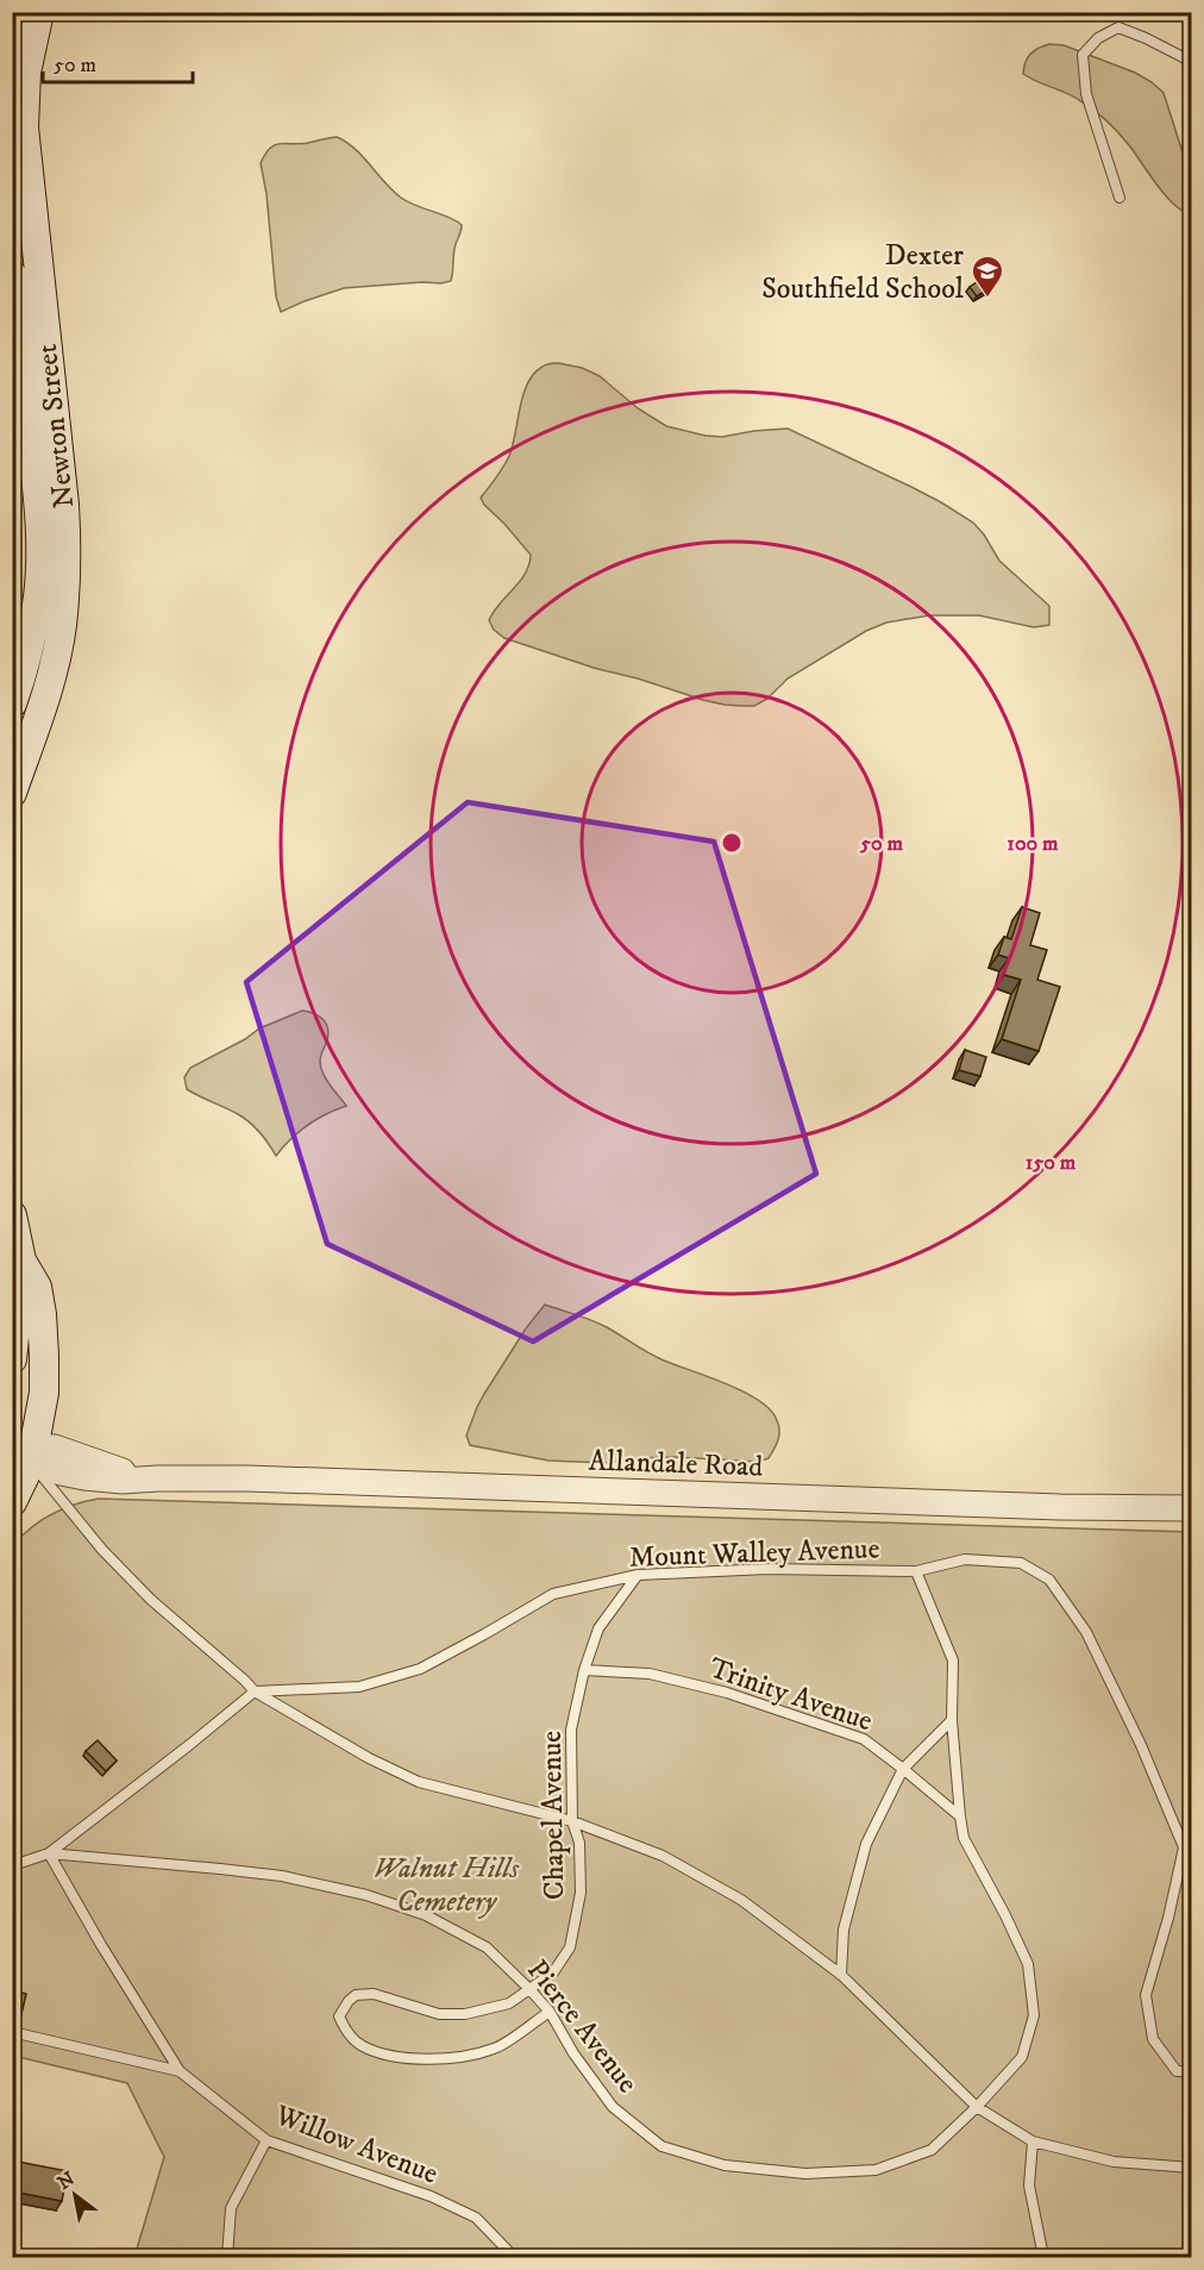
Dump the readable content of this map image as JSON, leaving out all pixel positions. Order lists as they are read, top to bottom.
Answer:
{
  "streets": {
    "main road": ["Newton Street"],
    "street": ["Allandale Road"],
    "lane": [
      "Mount Walley Avenue",
      "Trinity Avenue",
      "Chapel Avenue",
      "Pierce Avenue",
      "Willow Avenue"
    ]
  },
  "crossings": [
    ["Mount Walley Avenue", "Chapel Avenue"],
    ["Mount Walley Avenue", "Pierce Avenue"],
    ["Trinity Avenue", "Chapel Avenue"],
    ["Trinity Avenue", "Pierce Avenue"],
    ["Chapel Avenue", "Pierce Avenue"],
    ["Pierce Avenue", "Willow Avenue"]
  ],
  "parks": ["Walnut Hills Cemetery"],
  "places": {
    "school or university": ["Dexter Southfield School"]
  },
  "scale_bar": "50 m",
  "north": "top left",
  "rings": ["50 m", "100 m", "150 m"]
}
